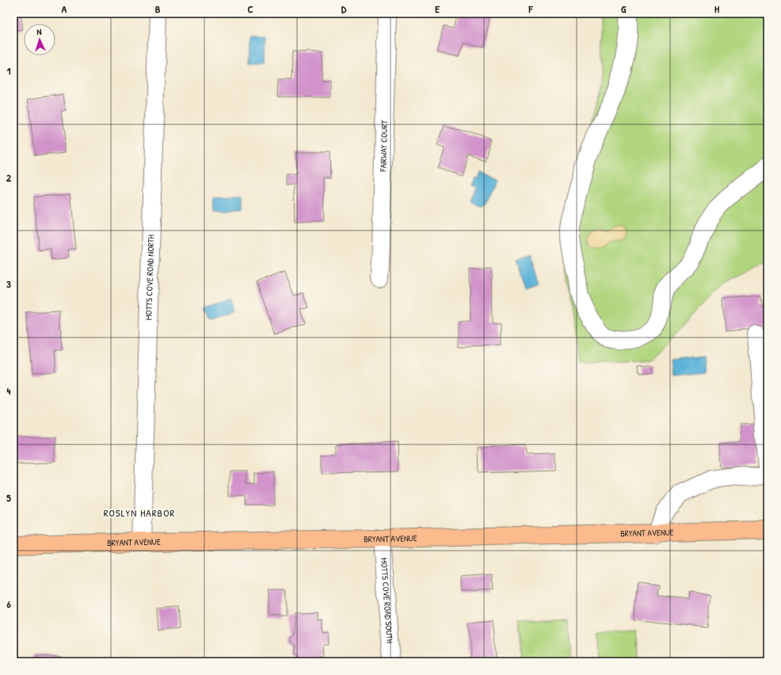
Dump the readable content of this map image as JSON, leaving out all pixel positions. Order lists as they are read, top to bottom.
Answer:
{
  "streets": {
    "main road": ["BRYANT AVENUE"],
    "street": ["FAIRWAY COURT", "MOTTS COVE ROAD NORTH", "MOTTS COVE ROAD SOUTH"]
  },
  "crossings": [
    ["MOTTS COVE ROAD NORTH", "BRYANT AVENUE"],
    ["BRYANT AVENUE", "MOTTS COVE ROAD SOUTH"]
  ],
  "districts": ["ROSLYN HARBOR"],
  "north": "top",
  "grid": {
    "columns": [
      "A",
      "B",
      "C",
      "D",
      "E",
      "F",
      "G",
      "H"
    ],
    "rows": [
      "1",
      "2",
      "3",
      "4",
      "5",
      "6"
    ]
  }
}
